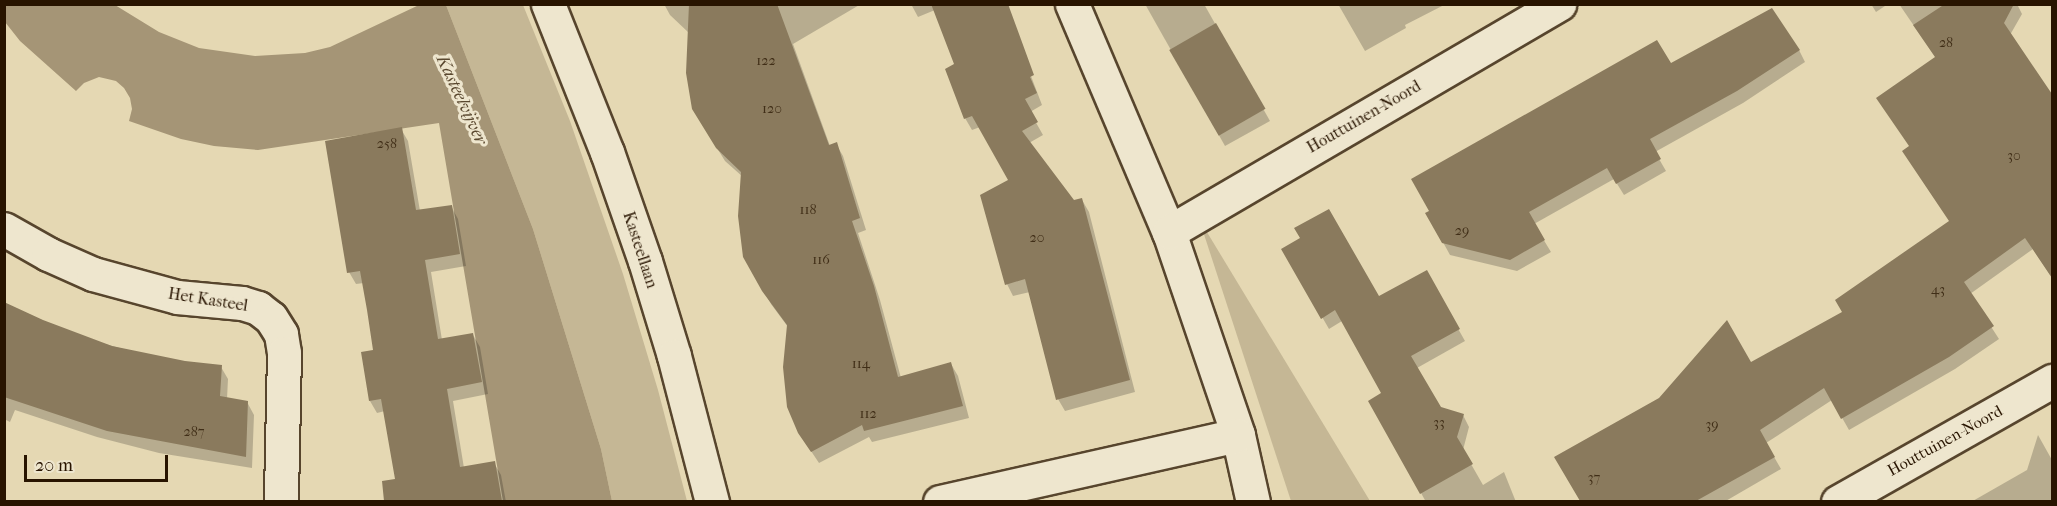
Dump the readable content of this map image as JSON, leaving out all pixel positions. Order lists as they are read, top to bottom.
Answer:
{
  "streets": {
    "street": ["Houttuinen-Noord", "Kasteellaan", "Het Kasteel"]
  },
  "water": ["Kasteelvijver"],
  "house_numbers": [
    "28",
    "122",
    "120",
    "258",
    "30",
    "118",
    "29",
    "20",
    "116",
    "43",
    "114",
    "112",
    "33",
    "39",
    "287",
    "37"
  ],
  "scale_bar": "20 m"
}
